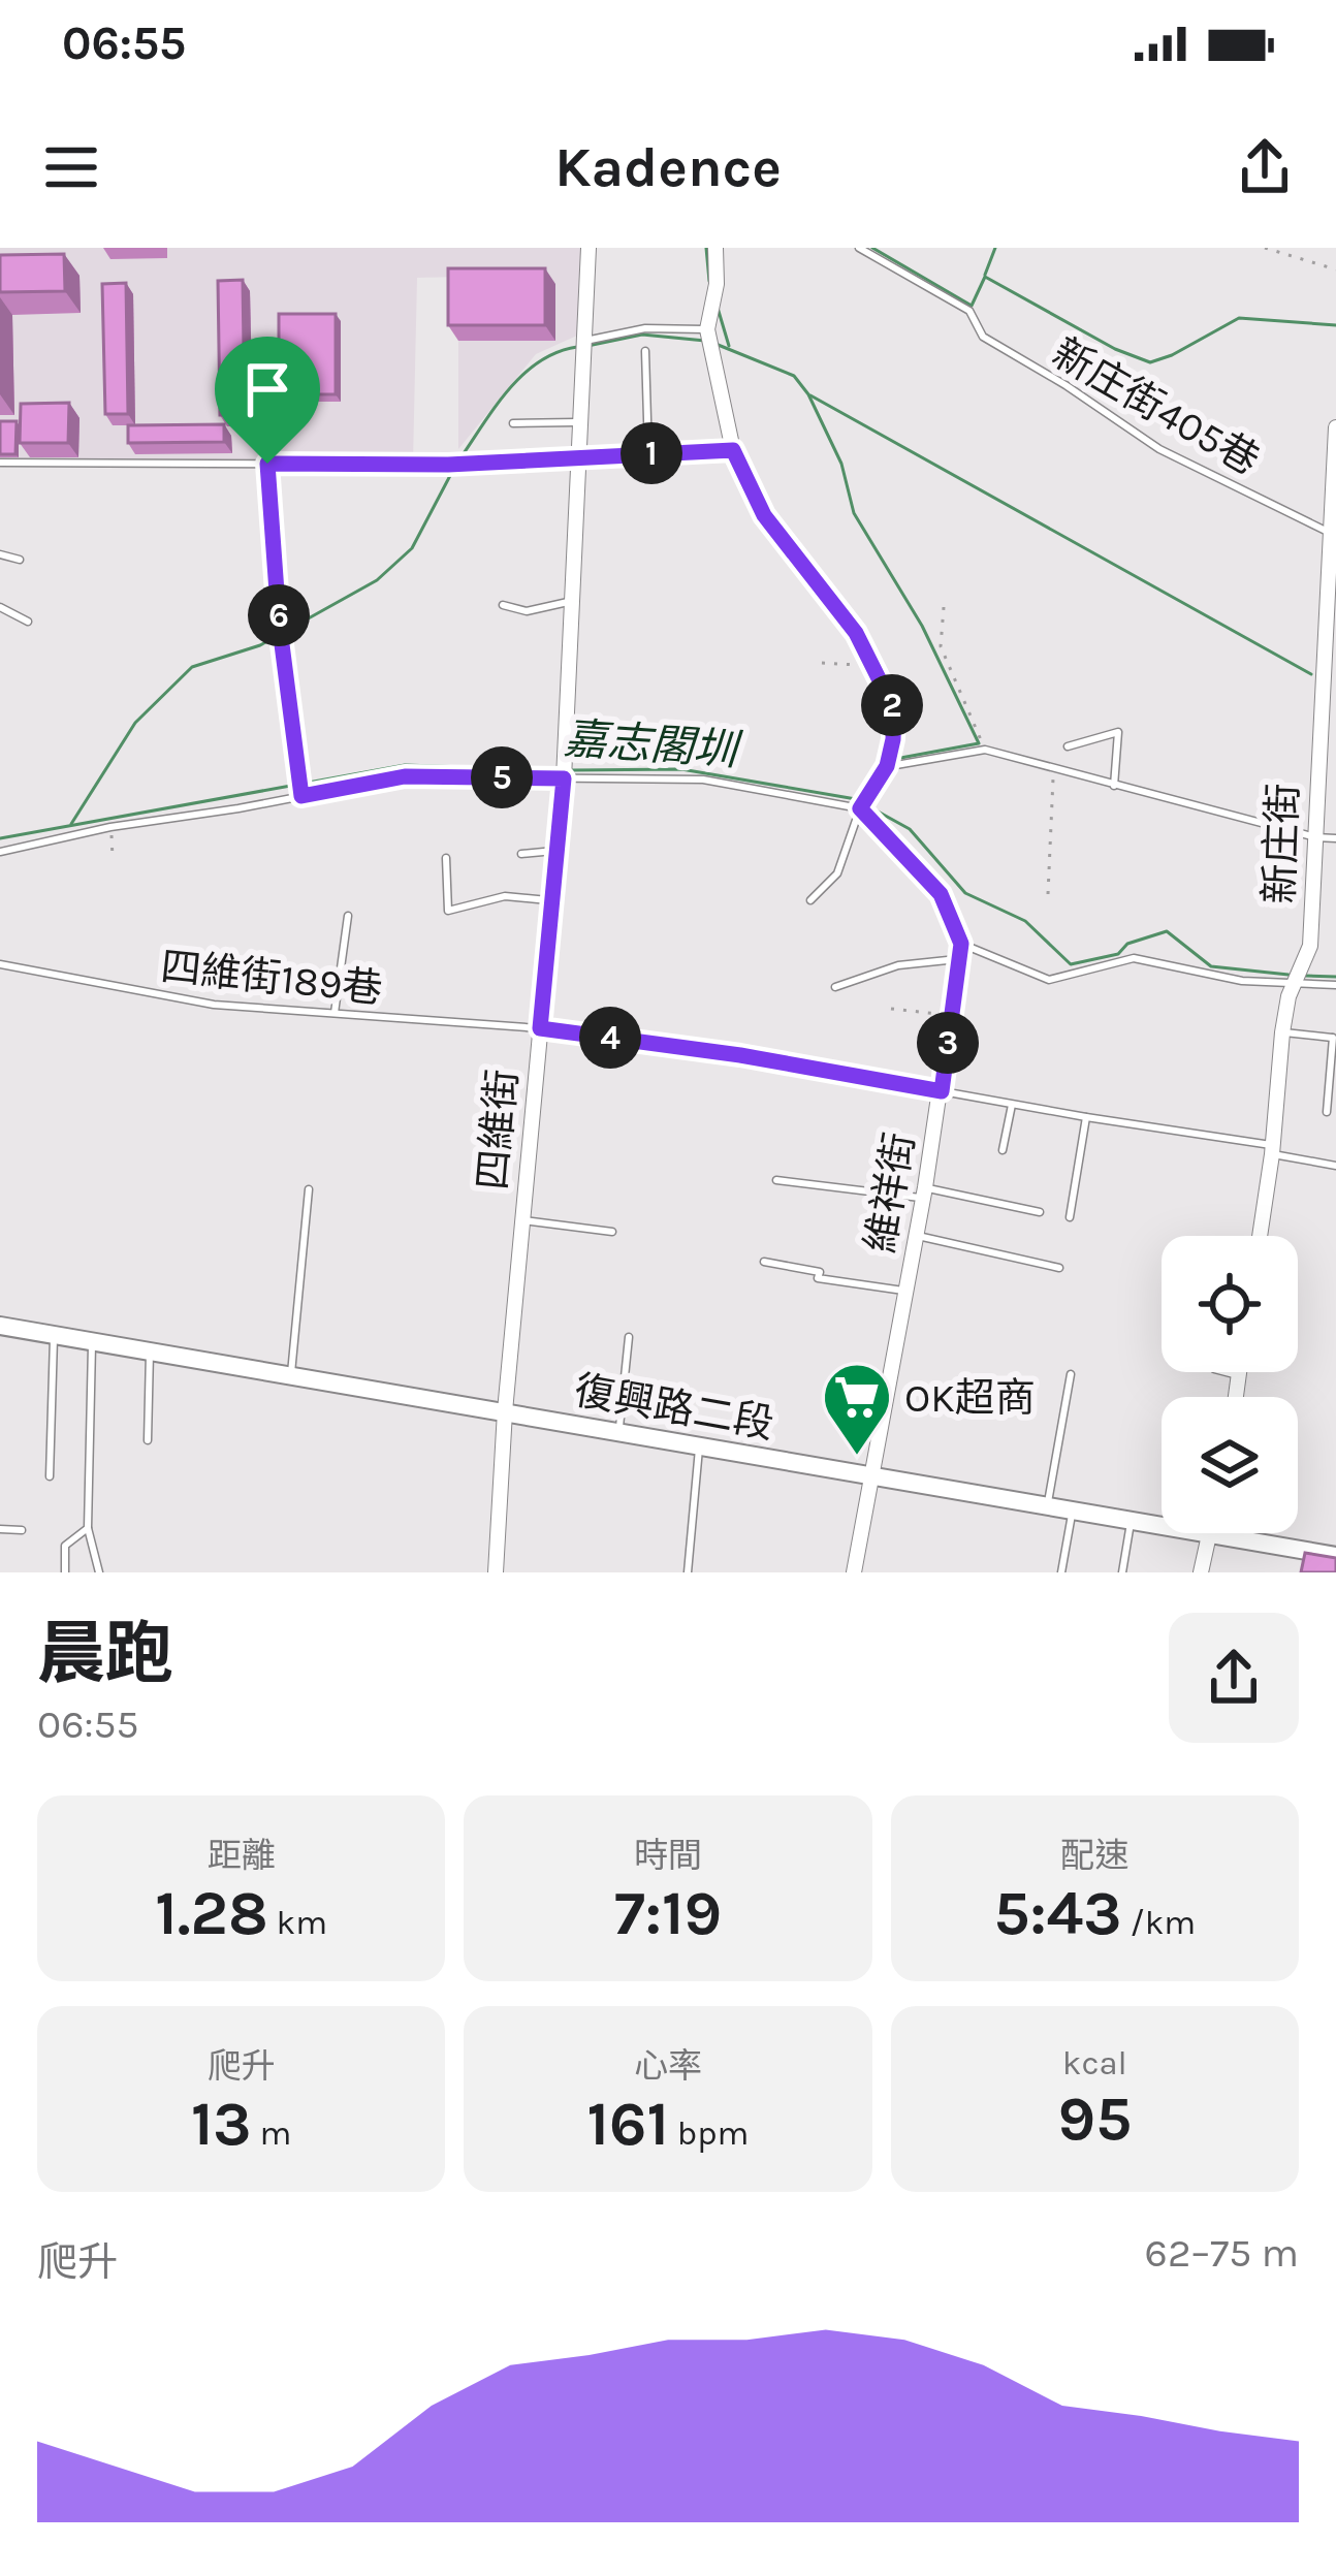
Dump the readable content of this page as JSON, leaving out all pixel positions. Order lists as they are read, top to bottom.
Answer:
{
  "streets": {
    "street": [
      "新庄街",
      "四維街",
      "維祥街",
      "復興路二段"
    ],
    "lane": ["新庄街405巷", "四維街189巷"]
  },
  "crossings": [
    ["新庄街405巷", "新庄街"],
    ["新庄街", "四維街189巷"],
    ["四維街189巷", "四維街"],
    ["四維街189巷", "維祥街"],
    ["四維街", "復興路二段"],
    ["維祥街", "復興路二段"]
  ],
  "water": ["嘉志閣圳"],
  "places": {
    "supermarket": ["OK超商"]
  },
  "page": {
    "status": "06:55",
    "header": "Kadence",
    "pins": [
      "1",
      "6",
      "2",
      "5",
      "4",
      "3"
    ],
    "heading": ["晨跑", "06:55"],
    "stats": [
      ["距離", "1.28 km"],
      ["時間", "7:19"],
      ["配速", "5:43 /km"],
      ["爬升", "13 m"],
      ["心率", "161 bpm"],
      ["kcal", "95"]
    ],
    "chart": ["爬升", "62–75 m"]
  }
}
